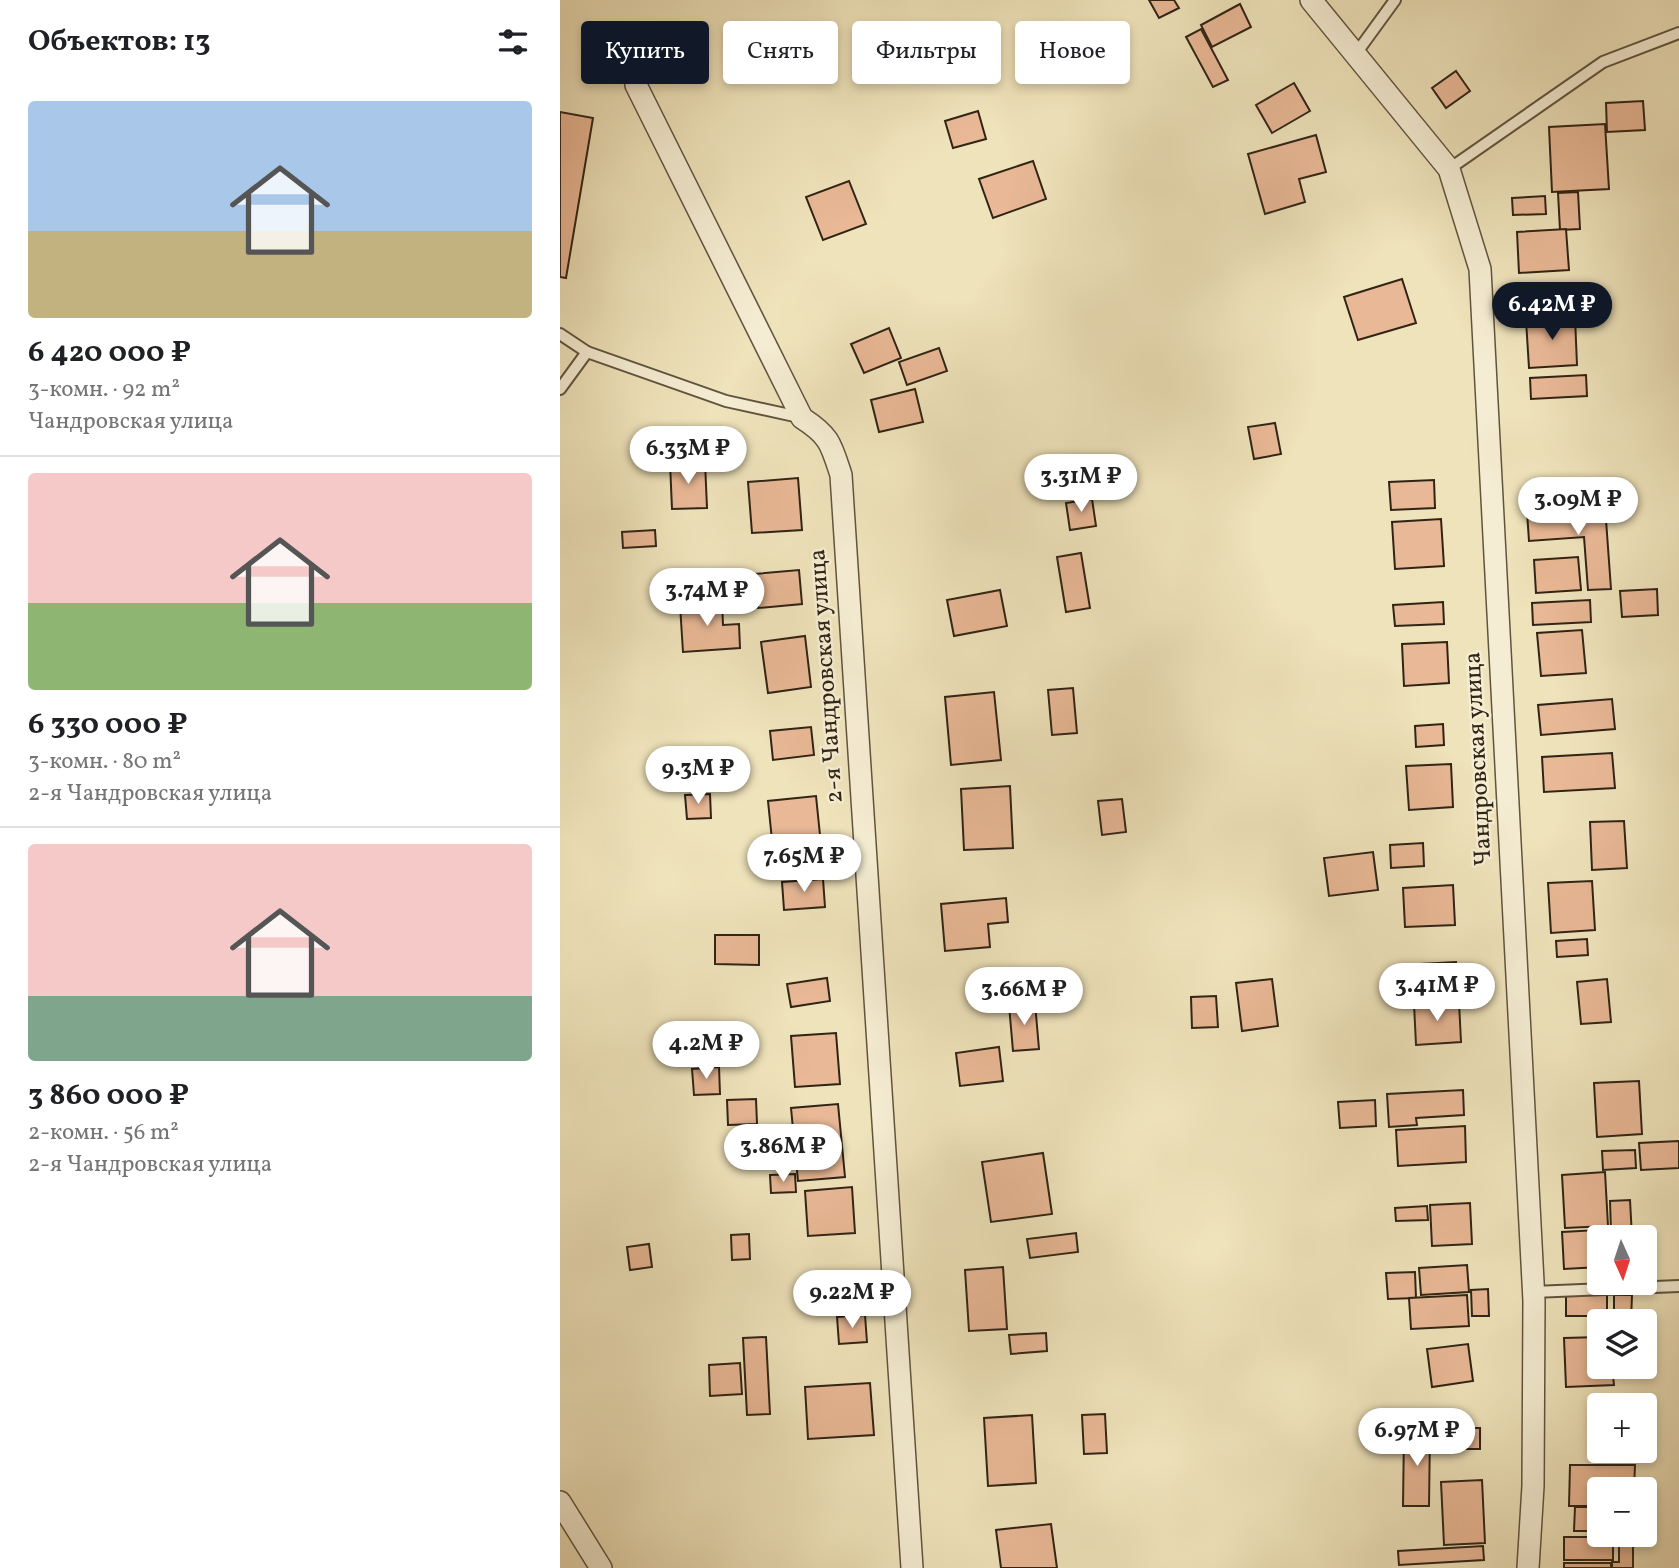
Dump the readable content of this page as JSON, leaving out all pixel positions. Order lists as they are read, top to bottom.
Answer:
{
  "streets": {
    "street": ["2-я Чандровская улица", "Чандровская улица"]
  },
  "north": "bottom",
  "page": {
    "heading": "Объектов: 13",
    "chip": [
      "Купить",
      "Снять",
      "Фильтры",
      "Новое"
    ],
    "list": [
      {
        "name": "6 420 000 ₽",
        "note": "3-комн. · 92 m² · Чандровская улица"
      },
      {
        "name": "6 330 000 ₽",
        "note": "3-комн. · 80 m² · 2-я Чандровская улица"
      },
      {
        "name": "3 860 000 ₽",
        "note": "2-комн. · 56 m² · 2-я Чандровская улица"
      }
    ],
    "price": [
      "6.42M ₽",
      "6.33M ₽",
      "3.31M ₽",
      "3.09M ₽",
      "3.74M ₽",
      "9.3M ₽",
      "7.65M ₽",
      "3.41M ₽",
      "3.66M ₽",
      "4.2M ₽",
      "3.86M ₽",
      "9.22M ₽",
      "6.97M ₽"
    ],
    "map_buttons": ["+", "−"]
  }
}
